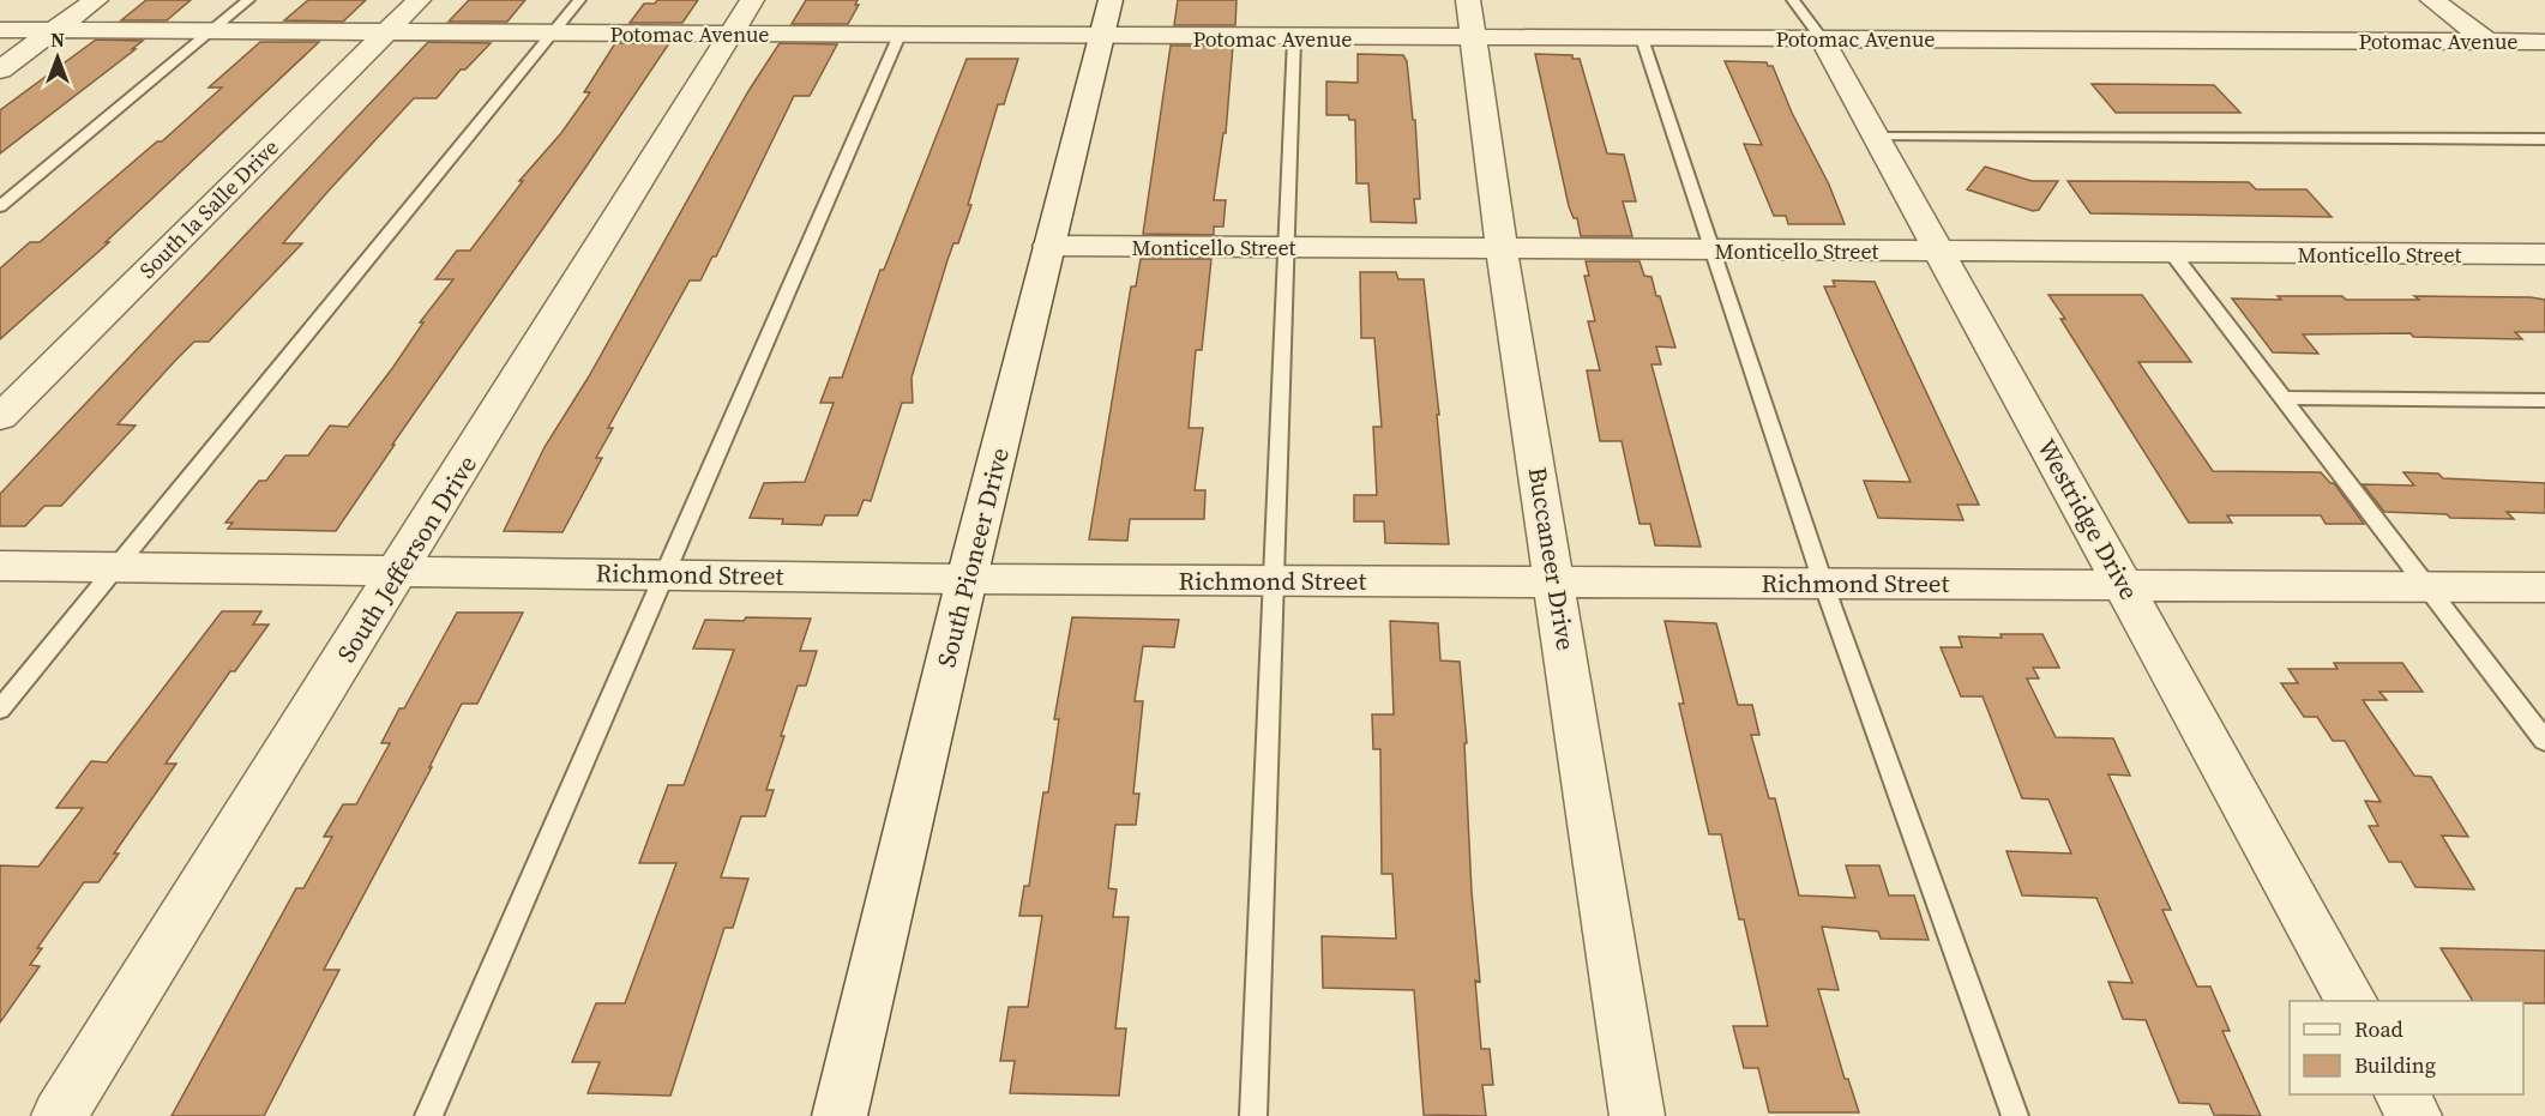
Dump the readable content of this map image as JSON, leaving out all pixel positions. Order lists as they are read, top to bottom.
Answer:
{
  "streets": {
    "street": [
      "Potomac Avenue",
      "South la Salle Drive",
      "Monticello Street",
      "Westridge Drive",
      "South Pioneer Drive",
      "South Jefferson Drive",
      "Buccaneer Drive",
      "Richmond Street"
    ]
  },
  "crossings": [
    ["Potomac Avenue", "South la Salle Drive"],
    ["Potomac Avenue", "Westridge Drive"],
    ["Potomac Avenue", "South Pioneer Drive"],
    ["Potomac Avenue", "South Jefferson Drive"],
    ["Potomac Avenue", "Buccaneer Drive"],
    ["Monticello Street", "Westridge Drive"],
    ["Monticello Street", "South Pioneer Drive"],
    ["Monticello Street", "Buccaneer Drive"],
    ["Westridge Drive", "Richmond Street"],
    ["South Pioneer Drive", "Richmond Street"],
    ["South Jefferson Drive", "Richmond Street"],
    ["Buccaneer Drive", "Richmond Street"]
  ],
  "legend": ["Road", "Building"],
  "north": "top"
}
